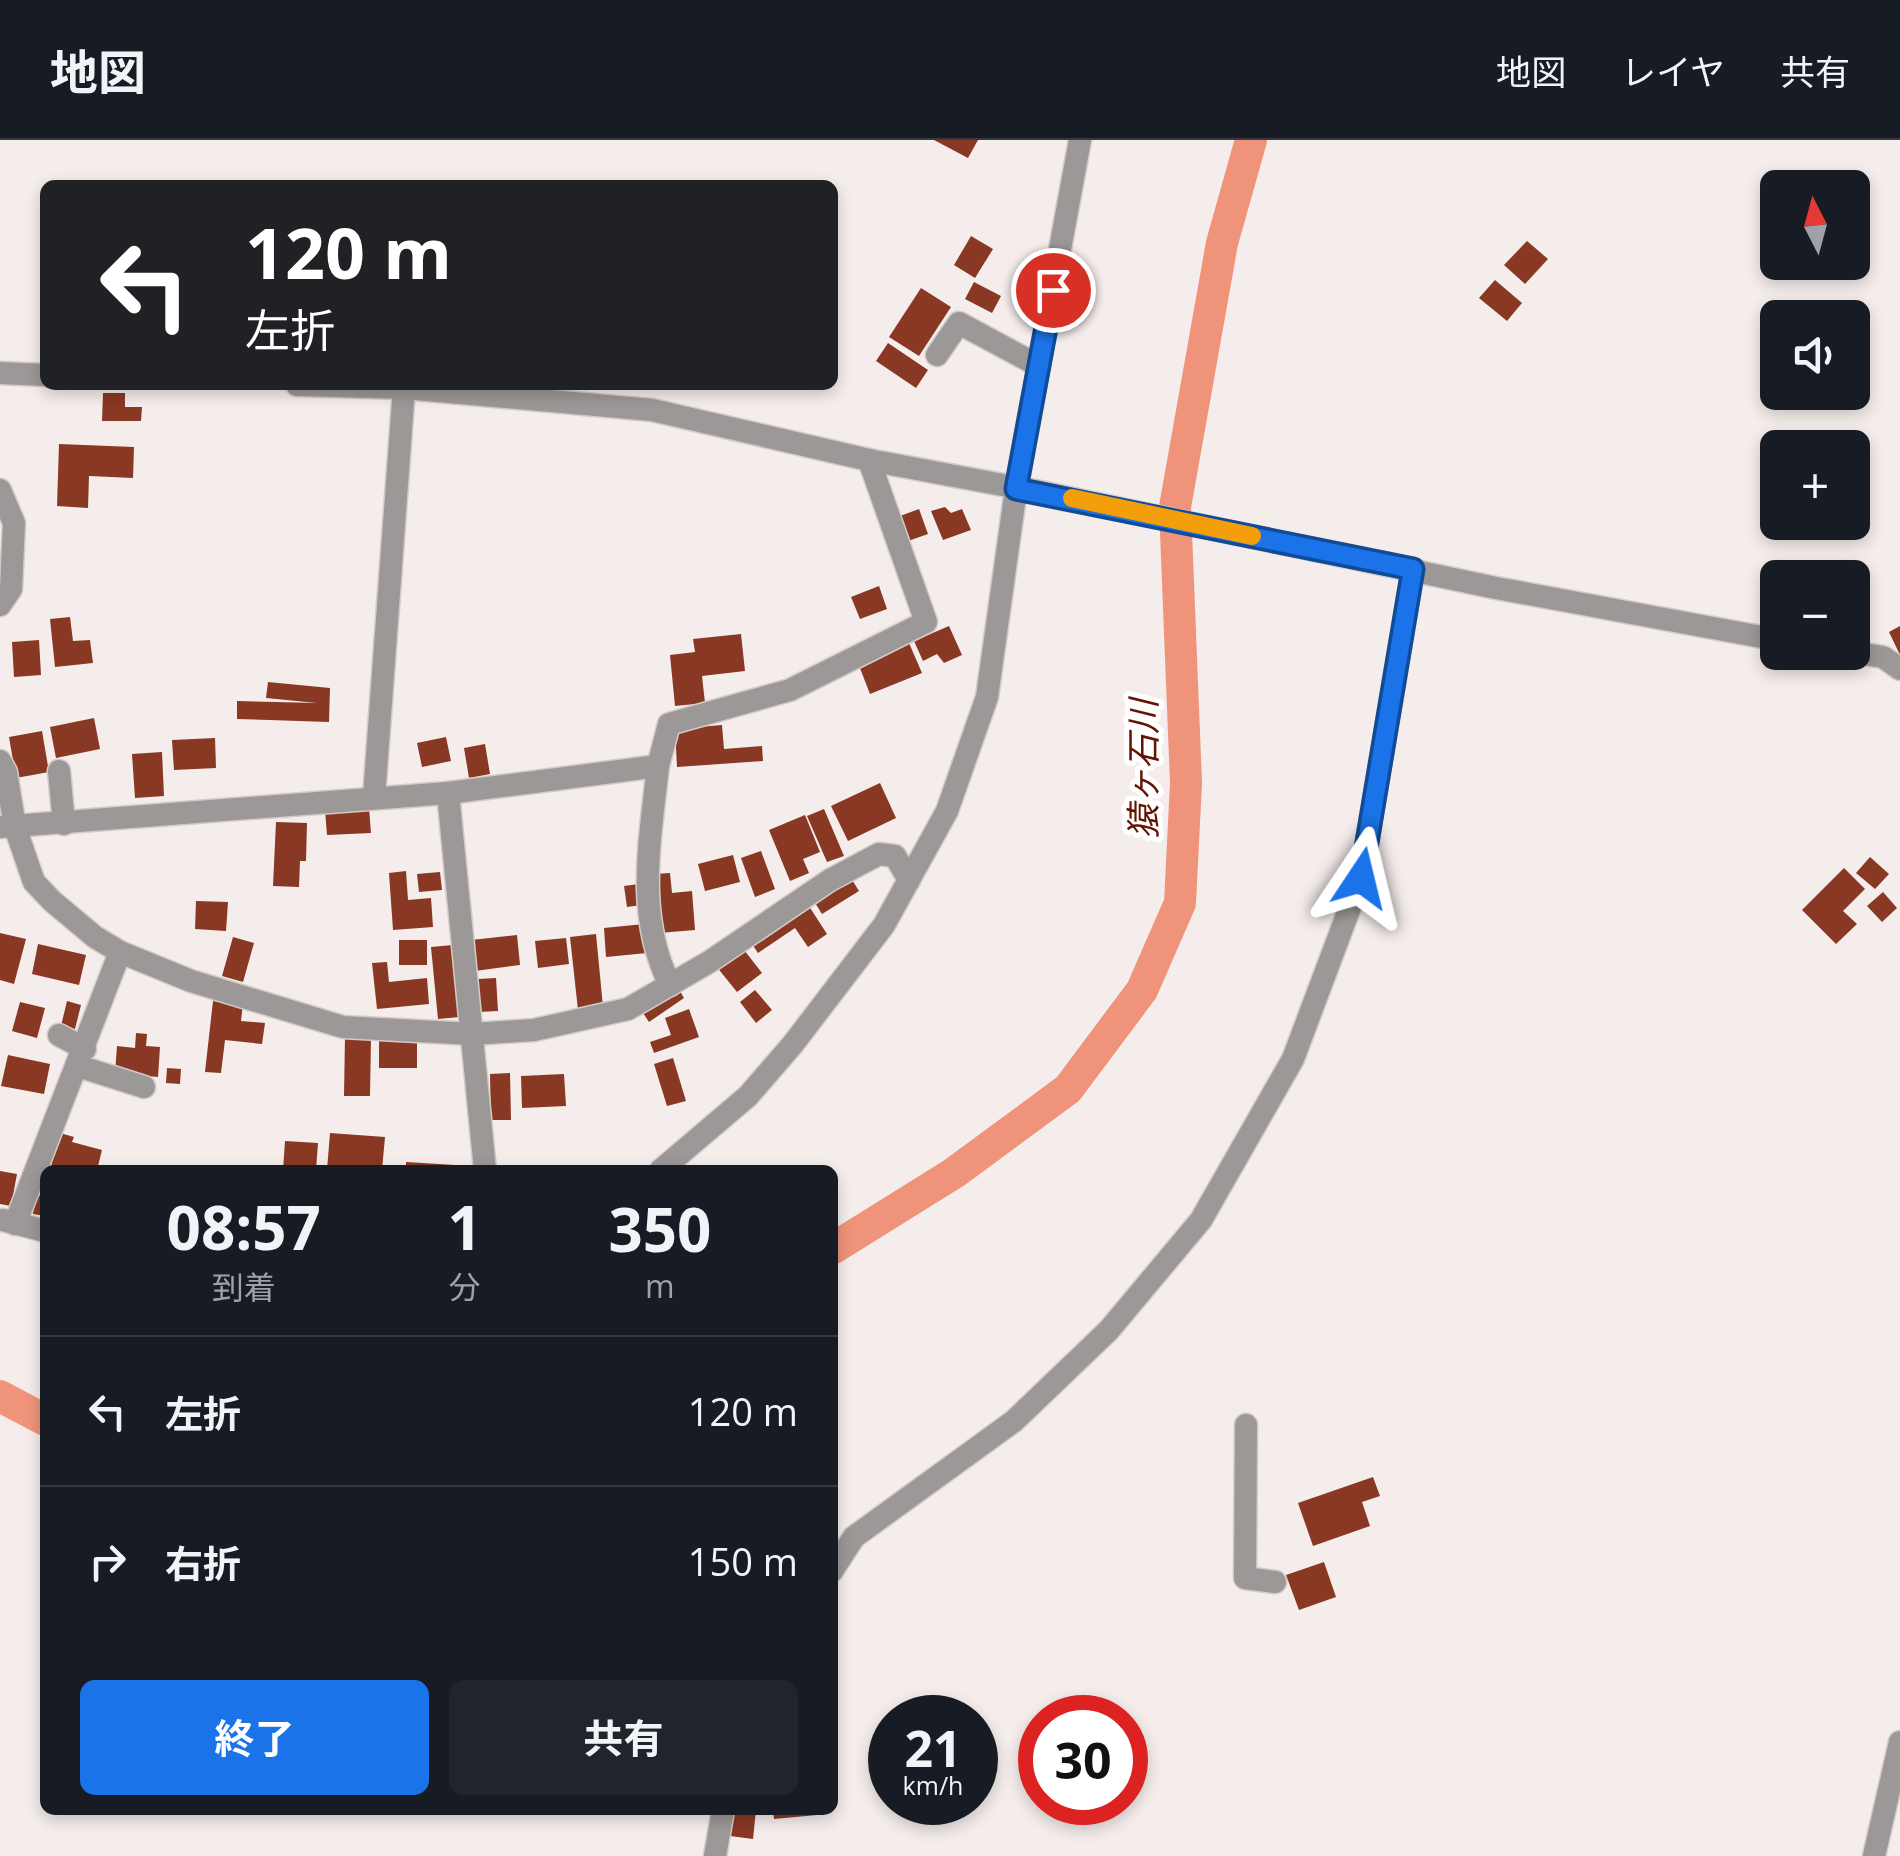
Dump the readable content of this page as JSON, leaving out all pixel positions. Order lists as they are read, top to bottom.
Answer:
{
  "water": ["猿ヶ石川"],
  "north": "top",
  "page": {
    "header": "地図",
    "nav": ["地図", "レイヤ", "共有"],
    "map_buttons": ["+", "−"],
    "turn": ["120 m", "左折"],
    "eta": [
      "08:57",
      "到着",
      "1",
      "分",
      "350",
      "m"
    ],
    "list": [
      {
        "name": "左折",
        "value": "120 m"
      },
      {
        "name": "右折",
        "value": "150 m"
      }
    ],
    "buttons": ["終了", "共有"],
    "speed": "21 km/h",
    "limit": "30"
  }
}
